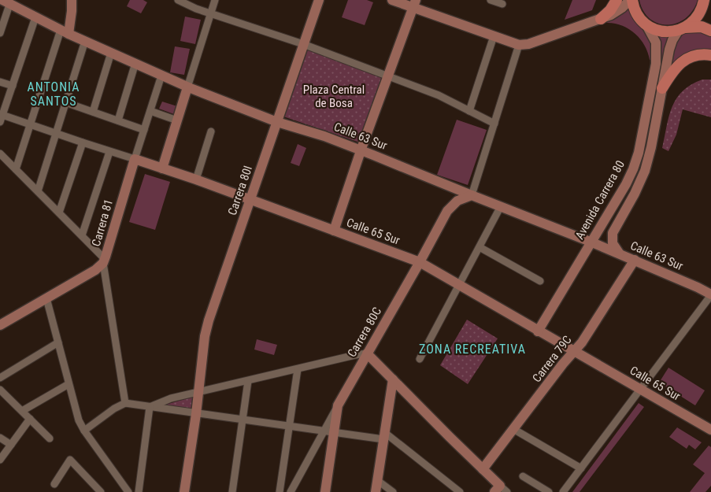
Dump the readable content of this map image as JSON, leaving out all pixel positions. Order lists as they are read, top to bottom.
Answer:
{
  "streets": {
    "street": [
      "Calle 63 Sur",
      "Carrera 80I",
      "Avenida Carrera 80",
      "Carrera 81",
      "Calle 65 Sur",
      "Carrera 80C",
      "Carrera 79C"
    ]
  },
  "crossings": [
    ["Calle 63 Sur", "Carrera 80I"],
    ["Calle 63 Sur", "Avenida Carrera 80"],
    ["Calle 63 Sur", "Carrera 81"],
    ["Calle 63 Sur", "Carrera 80C"],
    ["Calle 63 Sur", "Carrera 79C"],
    ["Carrera 80I", "Calle 65 Sur"],
    ["Avenida Carrera 80", "Calle 65 Sur"],
    ["Carrera 81", "Calle 65 Sur"],
    ["Calle 65 Sur", "Carrera 80C"],
    ["Calle 65 Sur", "Carrera 79C"]
  ],
  "districts": ["ANTONIA SANTOS", "ZONA RECREATIVA"],
  "parks": ["Plaza Central de Bosa"]
}
